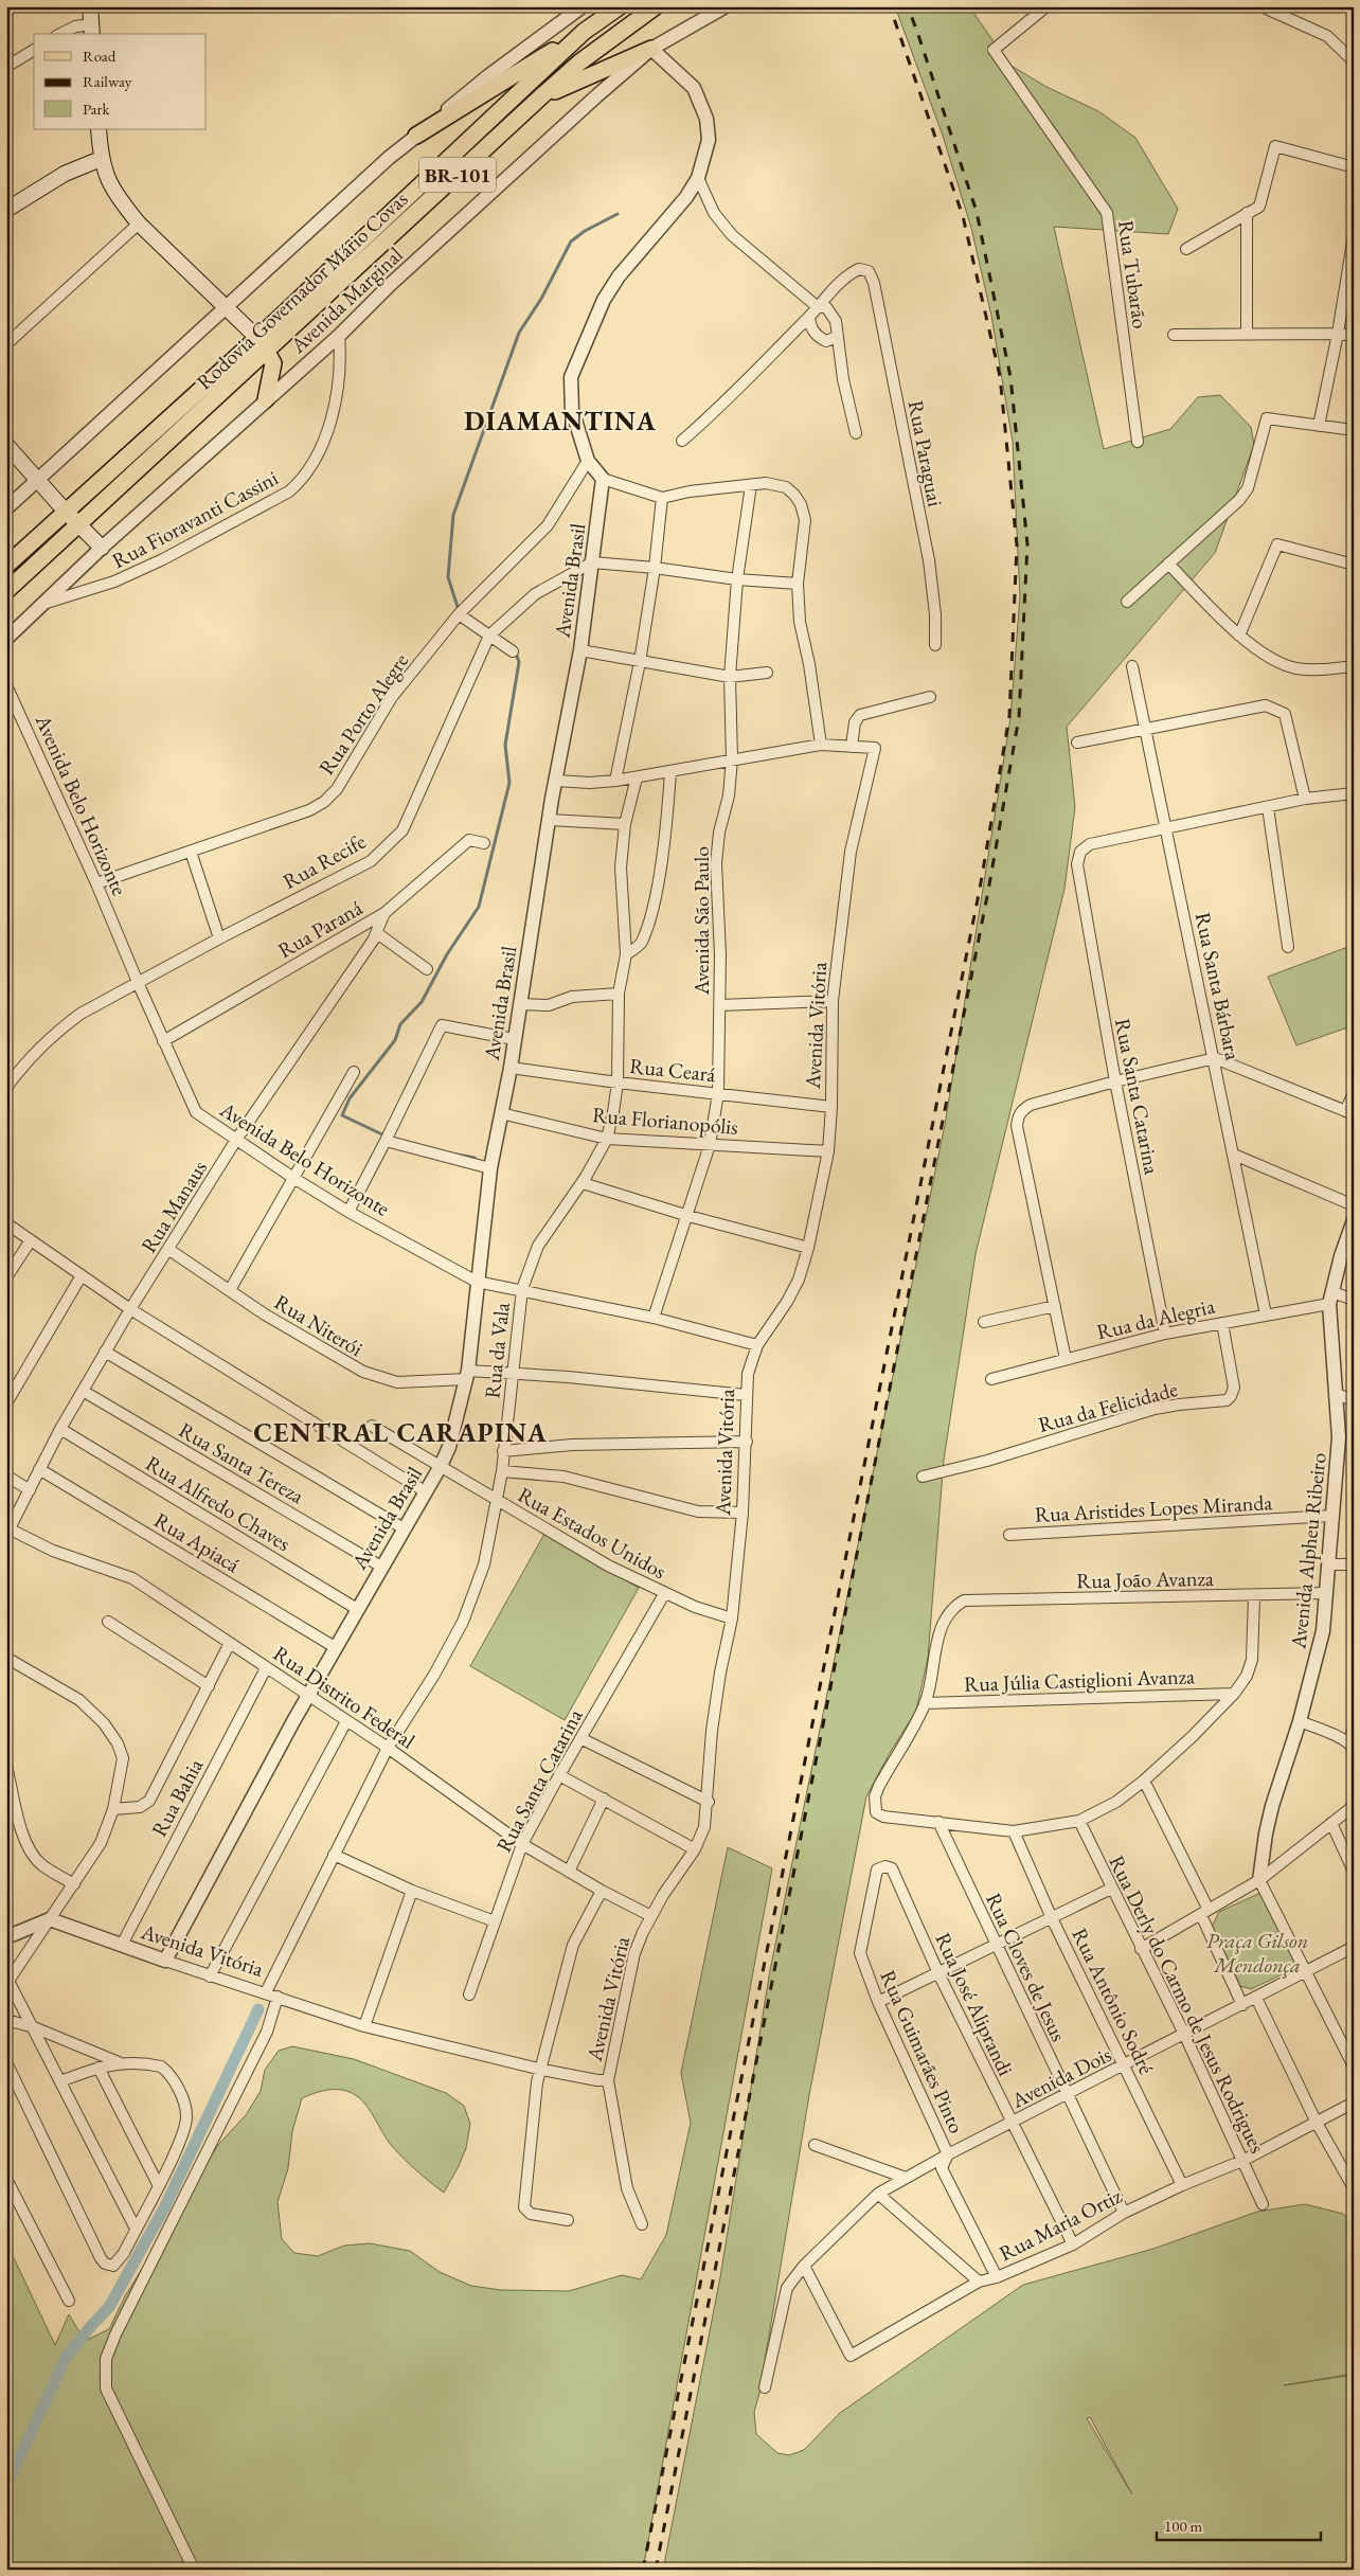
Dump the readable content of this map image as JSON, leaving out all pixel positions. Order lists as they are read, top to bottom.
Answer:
{
  "streets": {
    "main road": ["BR-101", "Rodovia Governador Mário Covas"],
    "street": [
      "Rua Tubarão",
      "Avenida Marginal",
      "Rua Paraguai",
      "Rua Fioravanti Cassini",
      "Avenida Brasil",
      "Rua Porto Alegre",
      "Avenida Belo Horizonte",
      "Rua Recife",
      "Avenida São Paulo",
      "Rua Paraná",
      "Rua Santa Bárbara",
      "Avenida Vitória",
      "Rua Ceará",
      "Rua Santa Catarina",
      "Rua Florianopólis",
      "Rua Manaus",
      "Rua da Alegria",
      "Rua Niterói",
      "Rua da Vala",
      "Rua da Felicidade",
      "Rua Santa Tereza",
      "Rua Alfredo Chaves",
      "Rua Aristides Lopes Miranda",
      "Rua Estados Unidos",
      "Rua Apiacá",
      "Avenida Alpheu Ribeiro",
      "Rua João Avanza",
      "Rua Júlia Castiglioni Avanza",
      "Rua Distrito Federal",
      "Rua Bahia",
      "Rua Cloves de Jesus",
      "Rua Antônio Sodré",
      "Rua José Aliprandi",
      "Rua Derly do Carmo de Jesus Rodrigues",
      "Rua Guimarães Pinto",
      "Avenida Dois",
      "Rua Maria Ortiz"
    ]
  },
  "crossings": [
    ["Avenida Marginal", "Rua Fioravanti Cassini"],
    ["Avenida Brasil", "Avenida Belo Horizonte"],
    ["Avenida Brasil", "Rua Recife"],
    ["Avenida Brasil", "Avenida Vitória"],
    ["Avenida Brasil", "Rua Ceará"],
    ["Avenida Brasil", "Rua Florianopólis"],
    ["Avenida Brasil", "Rua Niterói"],
    ["Avenida Brasil", "Rua Santa Tereza"],
    ["Avenida Brasil", "Rua Alfredo Chaves"],
    ["Avenida Brasil", "Rua Estados Unidos"],
    ["Avenida Brasil", "Rua Apiacá"],
    ["Avenida Brasil", "Rua Distrito Federal"],
    ["Rua Porto Alegre", "Avenida Belo Horizonte"],
    ["Avenida Belo Horizonte", "Rua Recife"],
    ["Avenida Belo Horizonte", "Avenida São Paulo"],
    ["Avenida Belo Horizonte", "Rua Paraná"],
    ["Avenida Belo Horizonte", "Avenida Vitória"],
    ["Avenida Belo Horizonte", "Rua Manaus"],
    ["Avenida Belo Horizonte", "Rua da Vala"],
    ["Avenida São Paulo", "Avenida Vitória"],
    ["Avenida São Paulo", "Rua Ceará"],
    ["Avenida São Paulo", "Rua Florianopólis"],
    ["Rua Paraná", "Rua Manaus"],
    ["Rua Santa Bárbara", "Rua Santa Catarina"],
    ["Rua Santa Bárbara", "Rua da Alegria"],
    ["Avenida Vitória", "Rua Ceará"],
    ["Avenida Vitória", "Rua Florianopólis"],
    ["Avenida Vitória", "Rua Niterói"],
    ["Avenida Vitória", "Rua da Vala"],
    ["Avenida Vitória", "Rua Estados Unidos"],
    ["Avenida Vitória", "Rua Distrito Federal"],
    ["Avenida Vitória", "Rua Bahia"],
    ["Rua Ceará", "Rua da Vala"],
    ["Rua Santa Catarina", "Rua da Alegria"],
    ["Rua Santa Catarina", "Rua Estados Unidos"],
    ["Rua Santa Catarina", "Rua Distrito Federal"],
    ["Rua Florianopólis", "Rua da Vala"],
    ["Rua Manaus", "Rua Niterói"],
    ["Rua Manaus", "Rua Santa Tereza"],
    ["Rua Manaus", "Rua Alfredo Chaves"],
    ["Rua Manaus", "Rua Apiacá"],
    ["Rua Manaus", "Rua Distrito Federal"],
    ["Rua da Alegria", "Rua da Felicidade"],
    ["Rua da Alegria", "Avenida Alpheu Ribeiro"],
    ["Rua Niterói", "Rua da Vala"],
    ["Rua da Vala", "Rua Estados Unidos"],
    ["Rua da Vala", "Rua Distrito Federal"],
    ["Rua Aristides Lopes Miranda", "Avenida Alpheu Ribeiro"],
    ["Avenida Alpheu Ribeiro", "Rua João Avanza"],
    ["Rua João Avanza", "Rua Júlia Castiglioni Avanza"],
    ["Rua Júlia Castiglioni Avanza", "Rua Cloves de Jesus"],
    ["Rua Júlia Castiglioni Avanza", "Rua Antônio Sodré"],
    ["Rua Júlia Castiglioni Avanza", "Rua Derly do Carmo de Jesus Rodrigues"],
    ["Rua Distrito Federal", "Rua Bahia"],
    ["Rua Cloves de Jesus", "Avenida Dois"],
    ["Rua Cloves de Jesus", "Rua Maria Ortiz"],
    ["Rua Antônio Sodré", "Avenida Dois"],
    ["Rua Antônio Sodré", "Rua Maria Ortiz"],
    ["Rua José Aliprandi", "Rua Guimarães Pinto"],
    ["Rua José Aliprandi", "Avenida Dois"],
    ["Rua José Aliprandi", "Rua Maria Ortiz"],
    ["Rua Derly do Carmo de Jesus Rodrigues", "Avenida Dois"],
    ["Rua Derly do Carmo de Jesus Rodrigues", "Rua Maria Ortiz"],
    ["Rua Guimarães Pinto", "Avenida Dois"],
    ["Rua Guimarães Pinto", "Rua Maria Ortiz"],
    ["Avenida Dois", "Rua Maria Ortiz"]
  ],
  "districts": ["DIAMANTINA", "CENTRAL CARAPINA"],
  "parks": ["Praça Gilson Mendonça"],
  "legend": ["Road", "Railway", "Park"],
  "scale_bar": "100 m"
}
